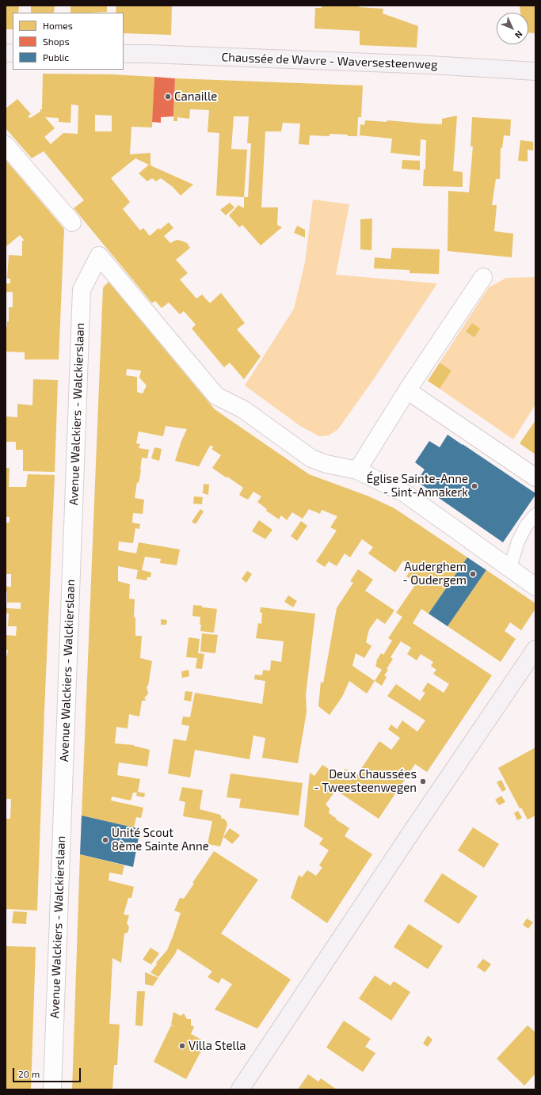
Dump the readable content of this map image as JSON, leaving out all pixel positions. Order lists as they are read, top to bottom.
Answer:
{
  "streets": {
    "main road": ["Chaussée de Wavre - Waversesteenweg"],
    "street": ["Avenue Walckiers - Walckierslaan"]
  },
  "places": [
    "Canaille",
    "Église Sainte-Anne - Sint-Annakerk",
    "Auderghem - Oudergem",
    "Deux Chaussées - Tweesteenwegen",
    "Unité Scout 8ème Sainte Anne",
    "Villa Stella"
  ],
  "legend": ["Homes", "Shops", "Public"],
  "scale_bar": "20 m",
  "north": "bottom right"
}
